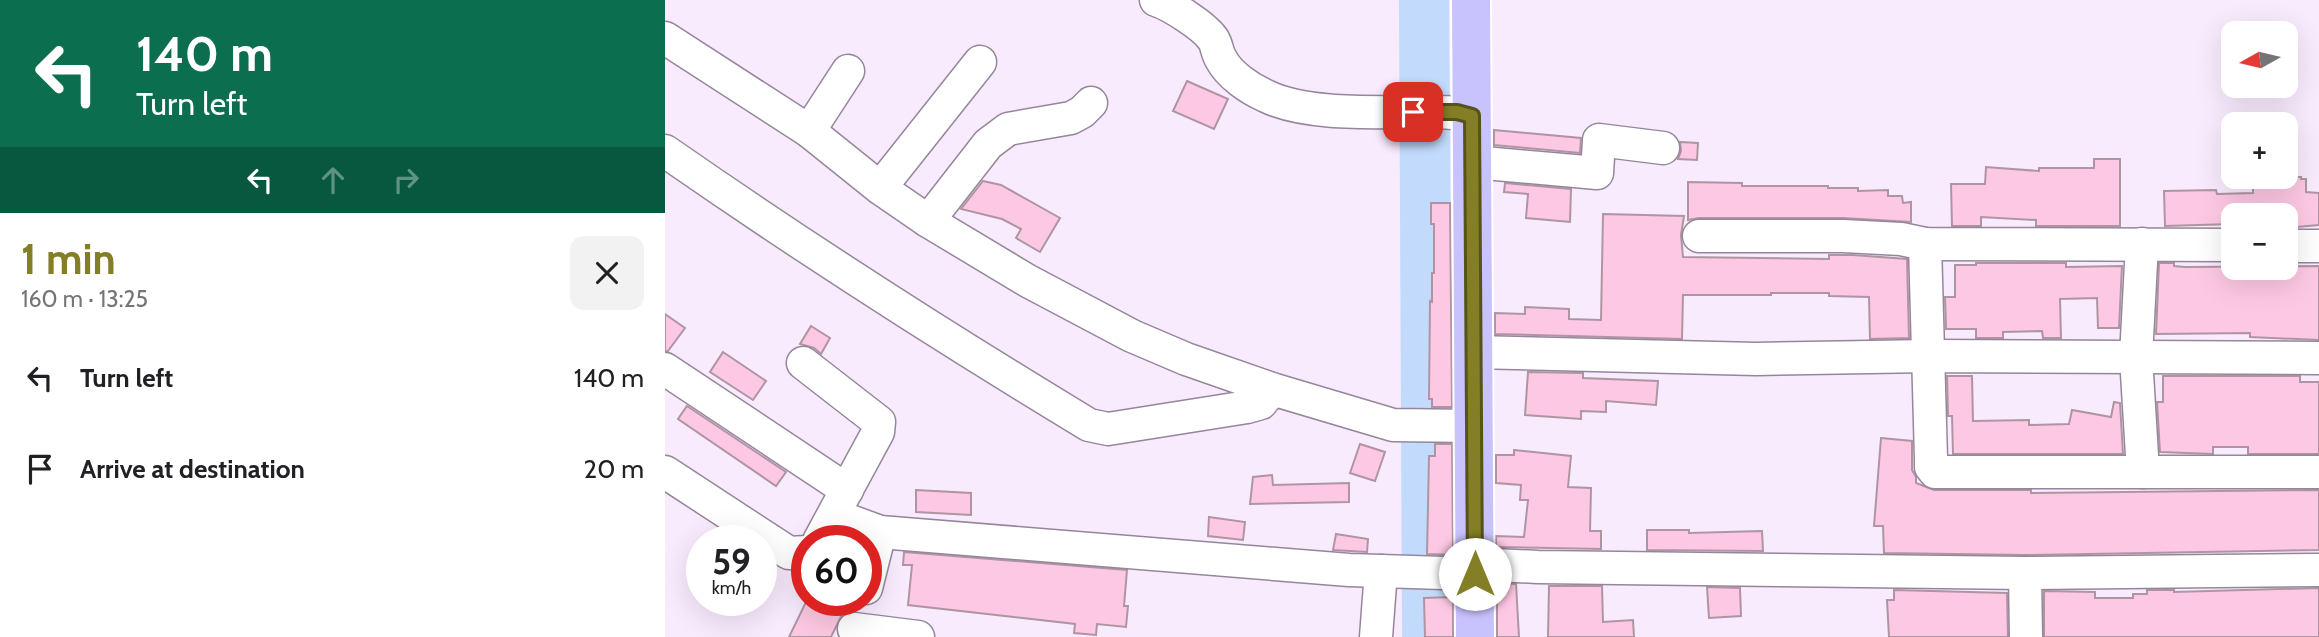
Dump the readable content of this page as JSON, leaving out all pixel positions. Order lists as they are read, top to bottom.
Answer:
{
  "north": "left",
  "page": {
    "turn": ["140 m", "Turn left"],
    "map_buttons": ["+", "−"],
    "heading": ["1 min", "160 m · 13:25"],
    "list": [
      {
        "name": "Turn left",
        "value": "140 m"
      },
      {
        "name": "Arrive at destination",
        "value": "20 m"
      }
    ],
    "speed": "59 km/h",
    "limit": "60"
  }
}
